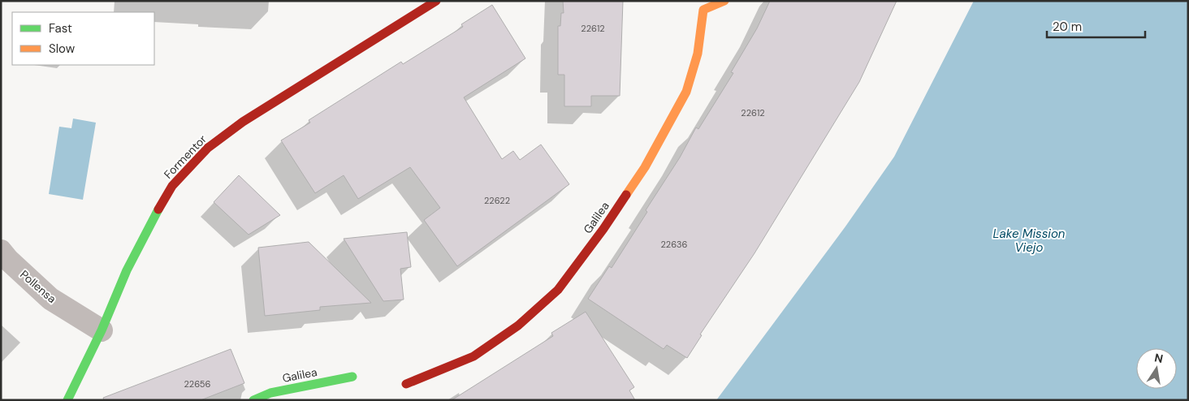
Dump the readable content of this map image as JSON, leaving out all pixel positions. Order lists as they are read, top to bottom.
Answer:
{
  "streets": {
    "street": ["Formentor", "Galilea", "Pollensa"]
  },
  "crossings": [
    ["Formentor", "Pollensa"]
  ],
  "water": ["Lake Mission Viejo"],
  "house_numbers": [
    "22612",
    "22612",
    "22622",
    "22636",
    "22656"
  ],
  "legend": ["Fast", "Slow"],
  "scale_bar": "20 m",
  "north": "top"
}
